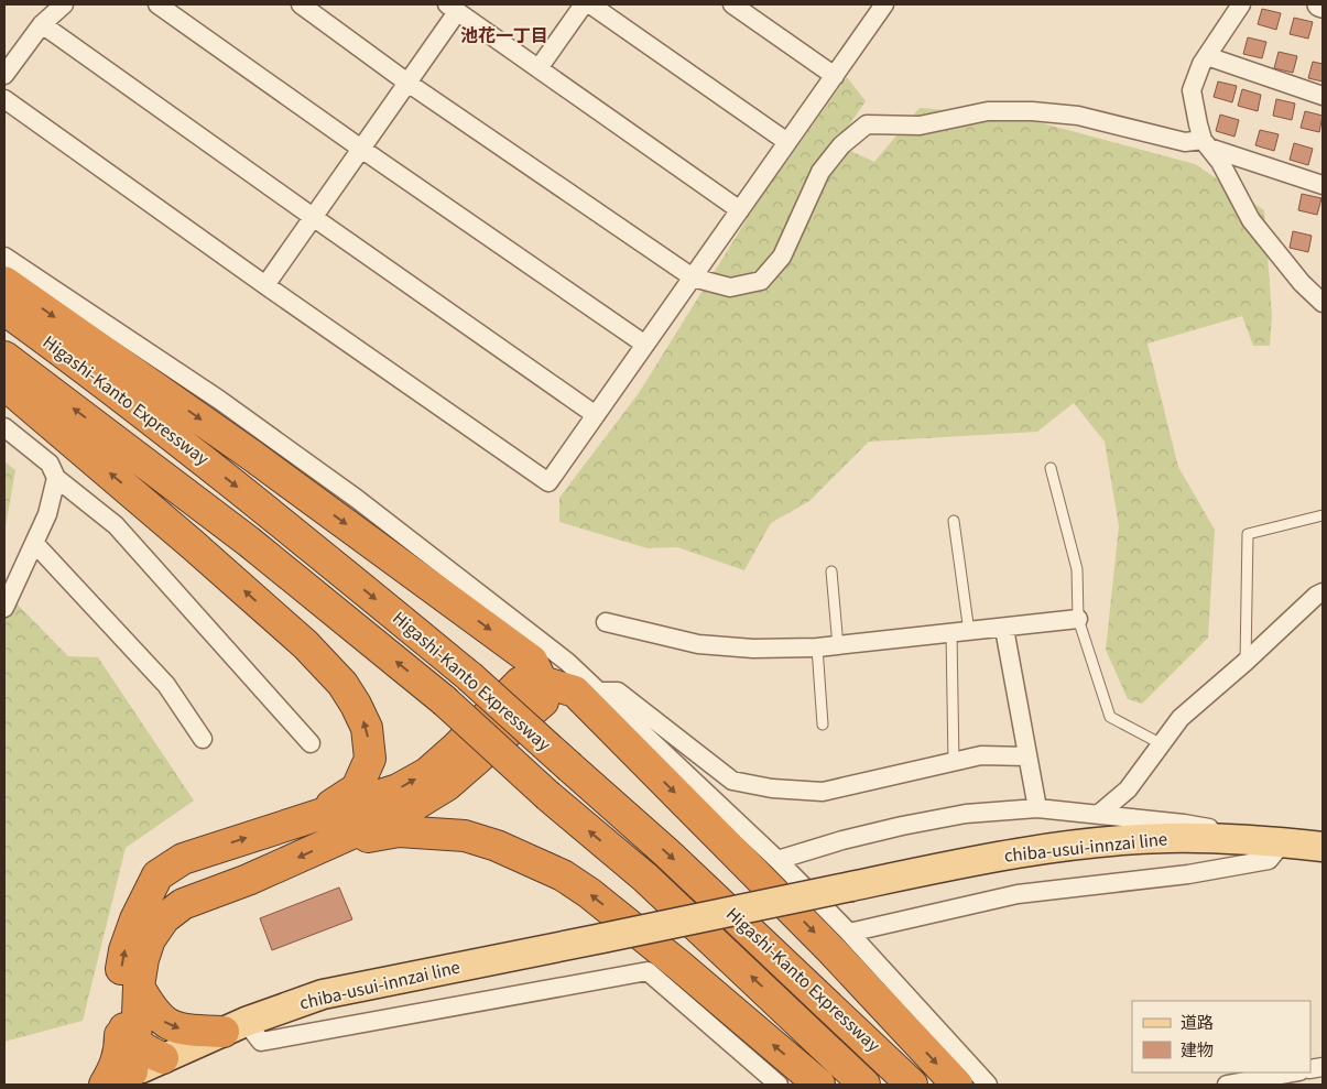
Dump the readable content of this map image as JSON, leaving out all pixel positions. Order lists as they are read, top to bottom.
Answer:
{
  "streets": {
    "highway": ["Higashi-Kanto Expressway"],
    "main road": ["chiba-usui-innzai line"]
  },
  "districts": ["池花一丁目"],
  "legend": ["道路", "建物"]
}
